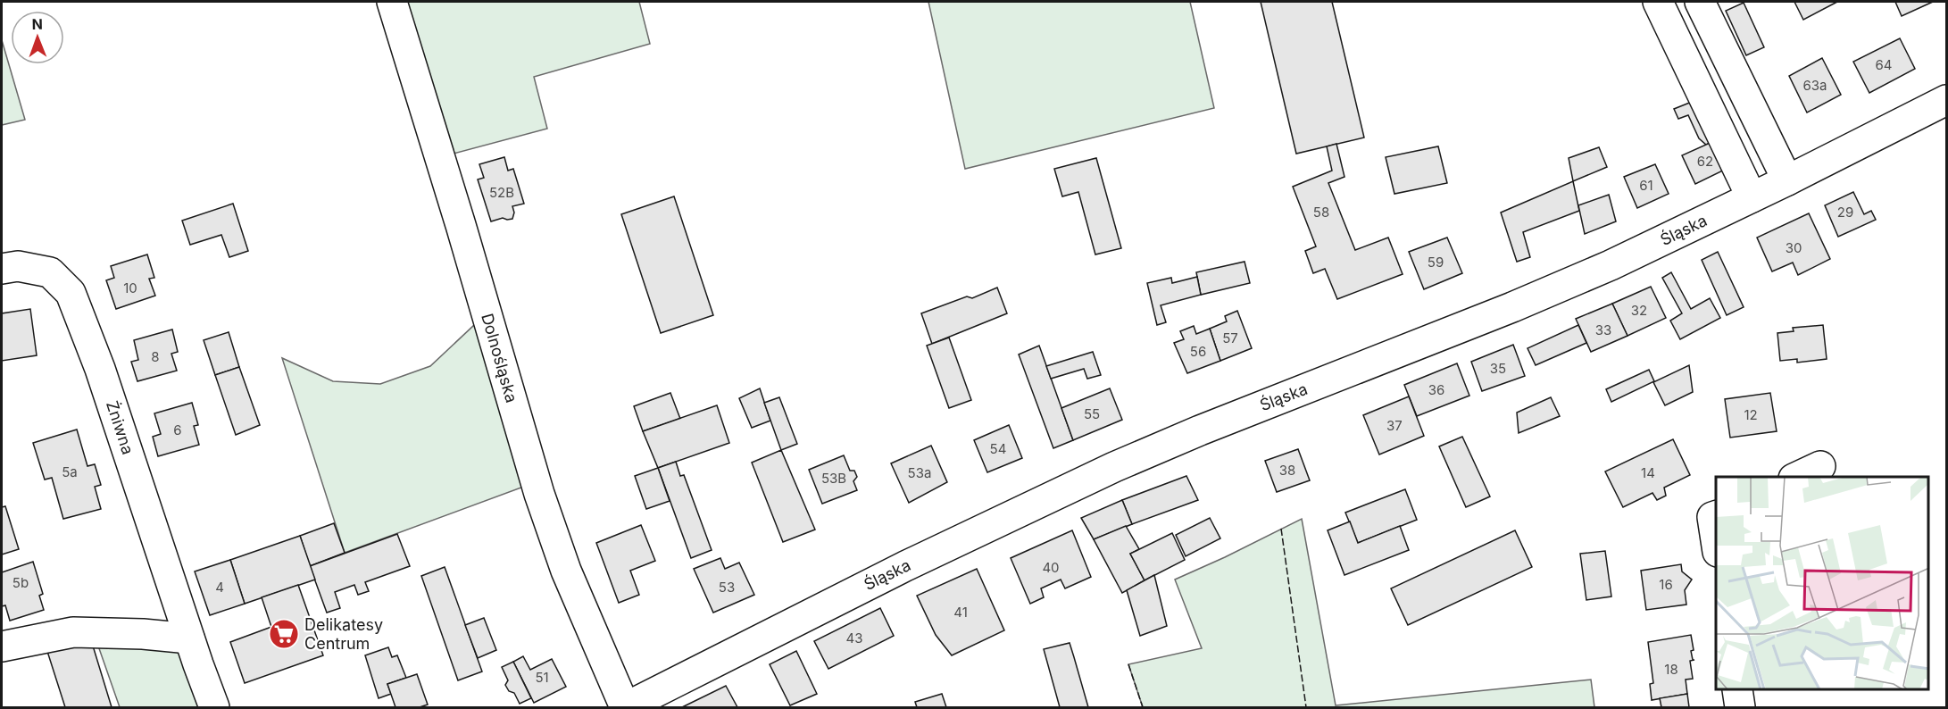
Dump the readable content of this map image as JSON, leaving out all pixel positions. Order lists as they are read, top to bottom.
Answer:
{
  "streets": {
    "street": ["Śląska", "Dolnośląska", "Żniwna"]
  },
  "crossings": [
    ["Śląska", "Dolnośląska"]
  ],
  "places": {
    "supermarket": ["Delikatesy Centrum"]
  },
  "house_numbers": [
    "64",
    "63a",
    "62",
    "61",
    "52B",
    "58",
    "29",
    "30",
    "59",
    "10",
    "32",
    "33",
    "57",
    "56",
    "8",
    "35",
    "36",
    "55",
    "12",
    "37",
    "6",
    "54",
    "38",
    "5a",
    "53a",
    "14",
    "53B",
    "40",
    "5b",
    "16",
    "4",
    "53",
    "41",
    "43",
    "18",
    "51"
  ],
  "north": "top"
}
